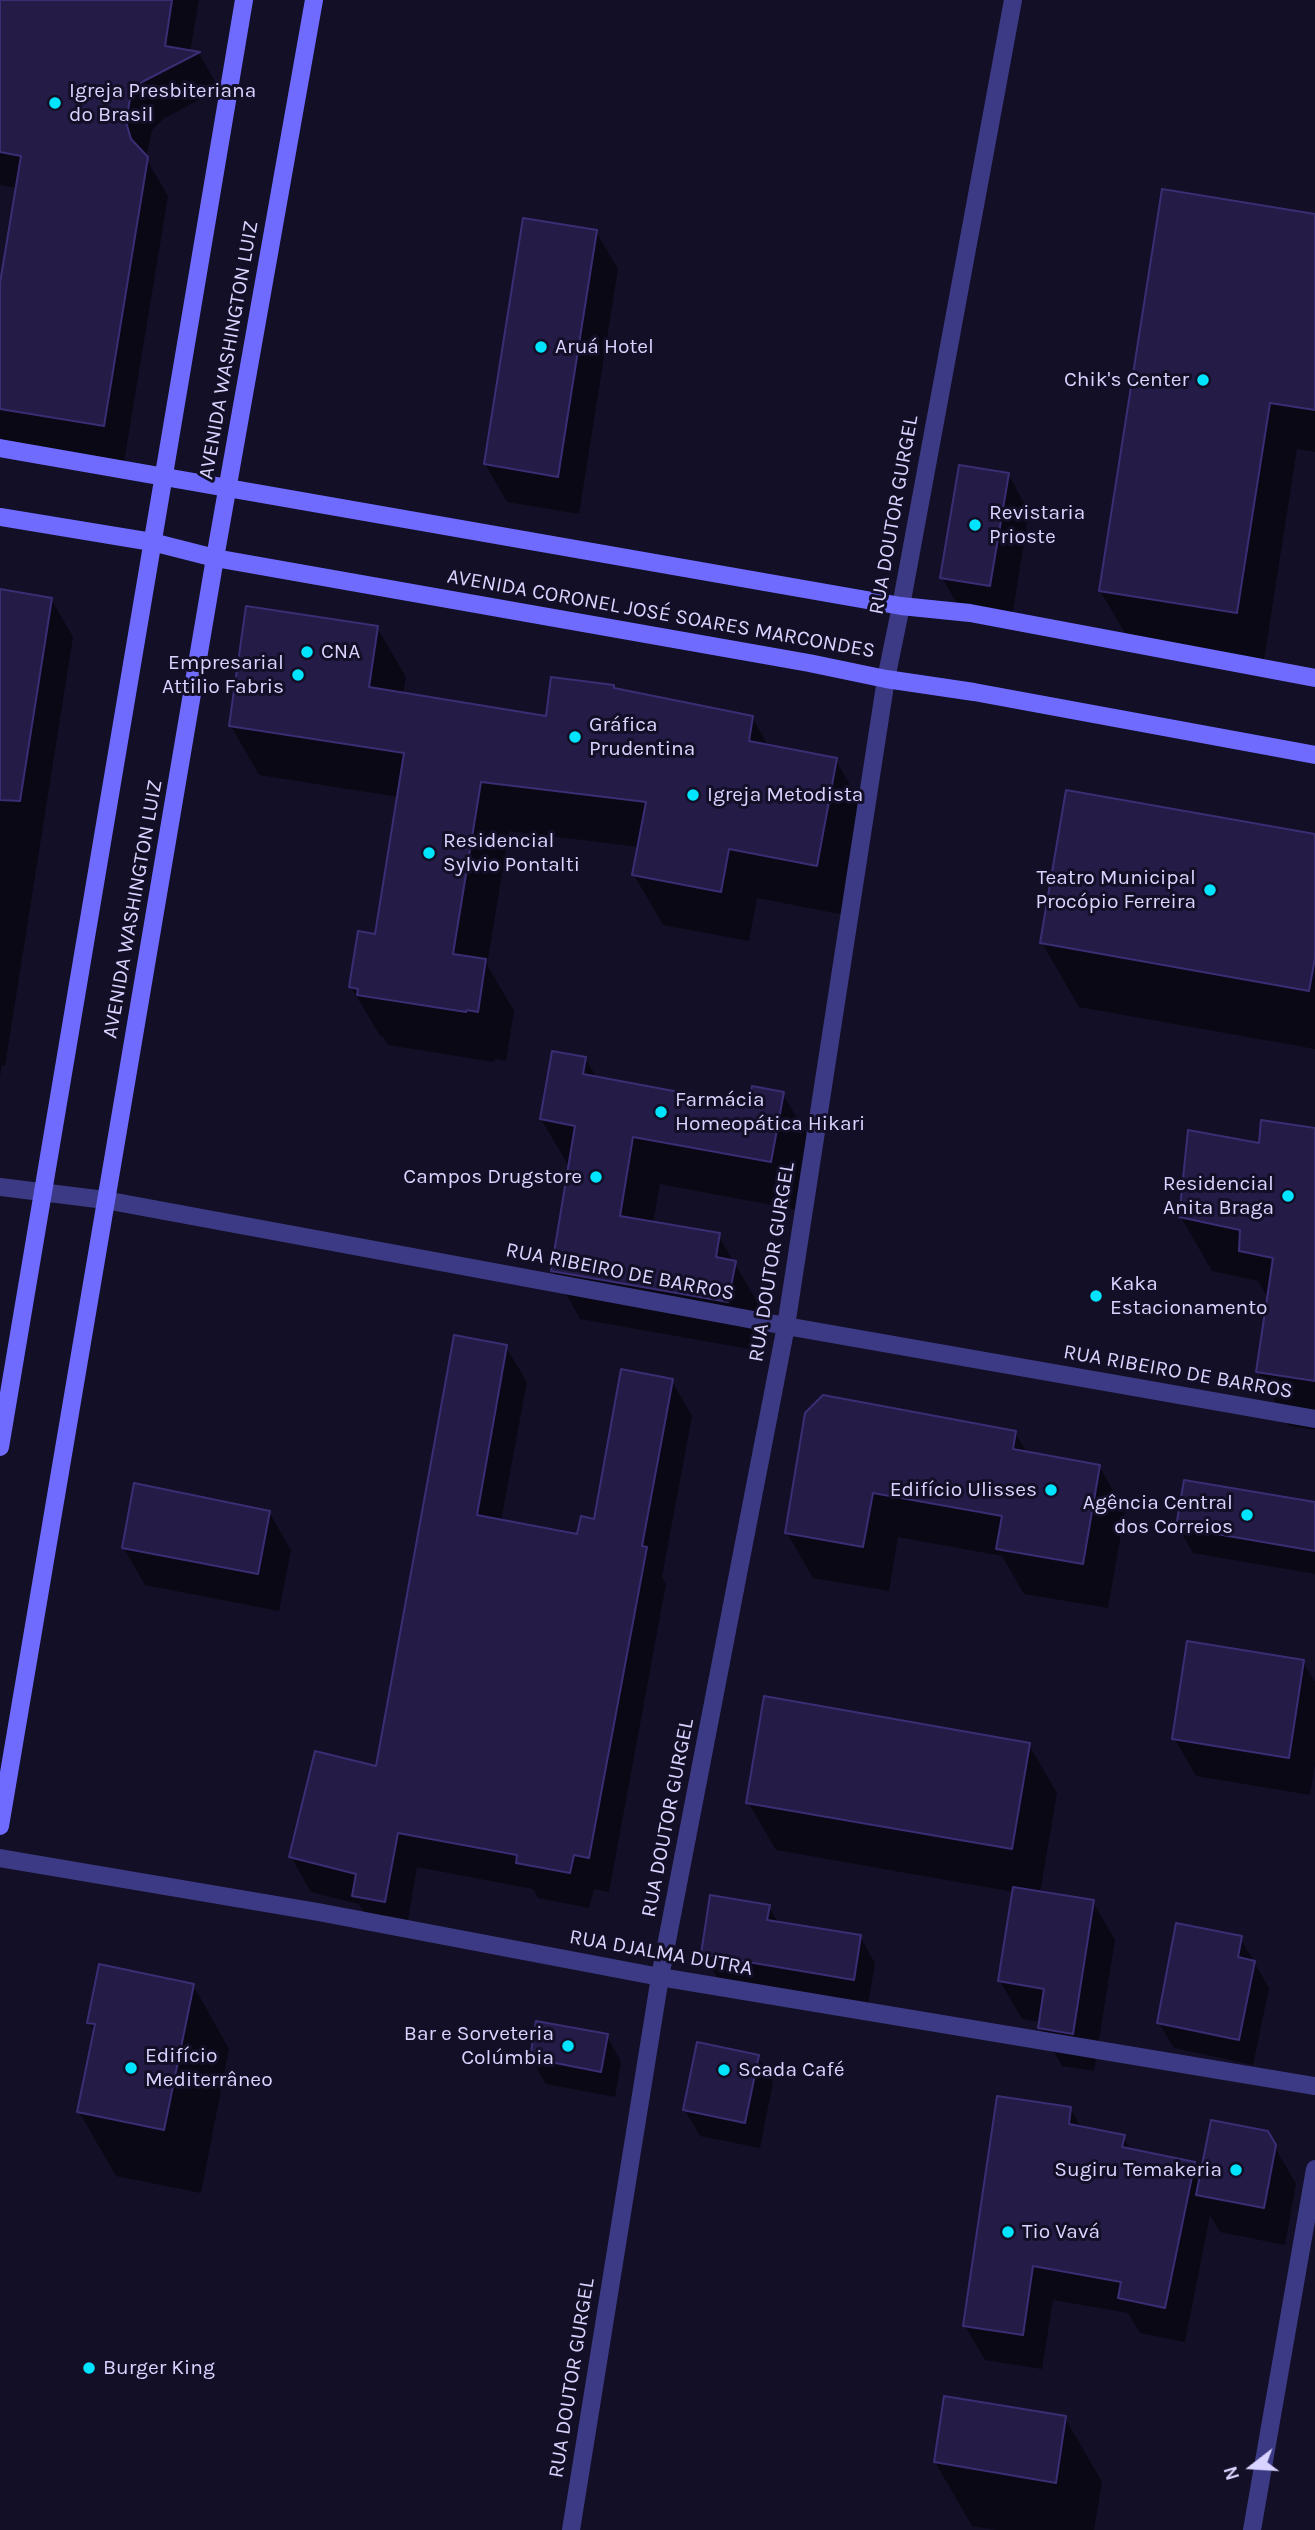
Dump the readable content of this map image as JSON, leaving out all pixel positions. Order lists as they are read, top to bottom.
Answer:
{
  "streets": {
    "main road": ["AVENIDA WASHINGTON LUIZ", "AVENIDA CORONEL JOSÉ SOARES MARCONDES"],
    "street": ["RUA DOUTOR GURGEL", "RUA RIBEIRO DE BARROS", "RUA DJALMA DUTRA"]
  },
  "crossings": [
    ["AVENIDA WASHINGTON LUIZ", "AVENIDA CORONEL JOSÉ SOARES MARCONDES"],
    ["AVENIDA WASHINGTON LUIZ", "RUA RIBEIRO DE BARROS"],
    ["RUA DOUTOR GURGEL", "AVENIDA CORONEL JOSÉ SOARES MARCONDES"],
    ["RUA DOUTOR GURGEL", "RUA RIBEIRO DE BARROS"],
    ["RUA DOUTOR GURGEL", "RUA DJALMA DUTRA"]
  ],
  "places": [
    "Igreja Presbiteriana do Brasil",
    "Aruá Hotel",
    "Chik's Center",
    "Revistaria Prioste",
    "CNA",
    "Empresarial Attilio Fabris",
    "Gráfica Prudentina",
    "Igreja Metodista",
    "Residencial Sylvio Pontalti",
    "Teatro Municipal Procópio Ferreira",
    "Farmácia Homeopática Hikari",
    "Campos Drugstore",
    "Residencial Anita Braga",
    "Kaka Estacionamento",
    "Edifício Ulisses",
    "Agência Central dos Correios",
    "Bar e Sorveteria Colúmbia",
    "Edifício Mediterrâneo",
    "Scada Café",
    "Sugiru Temakeria",
    "Tio Vavá",
    "Burger King"
  ],
  "north": "left"
}
